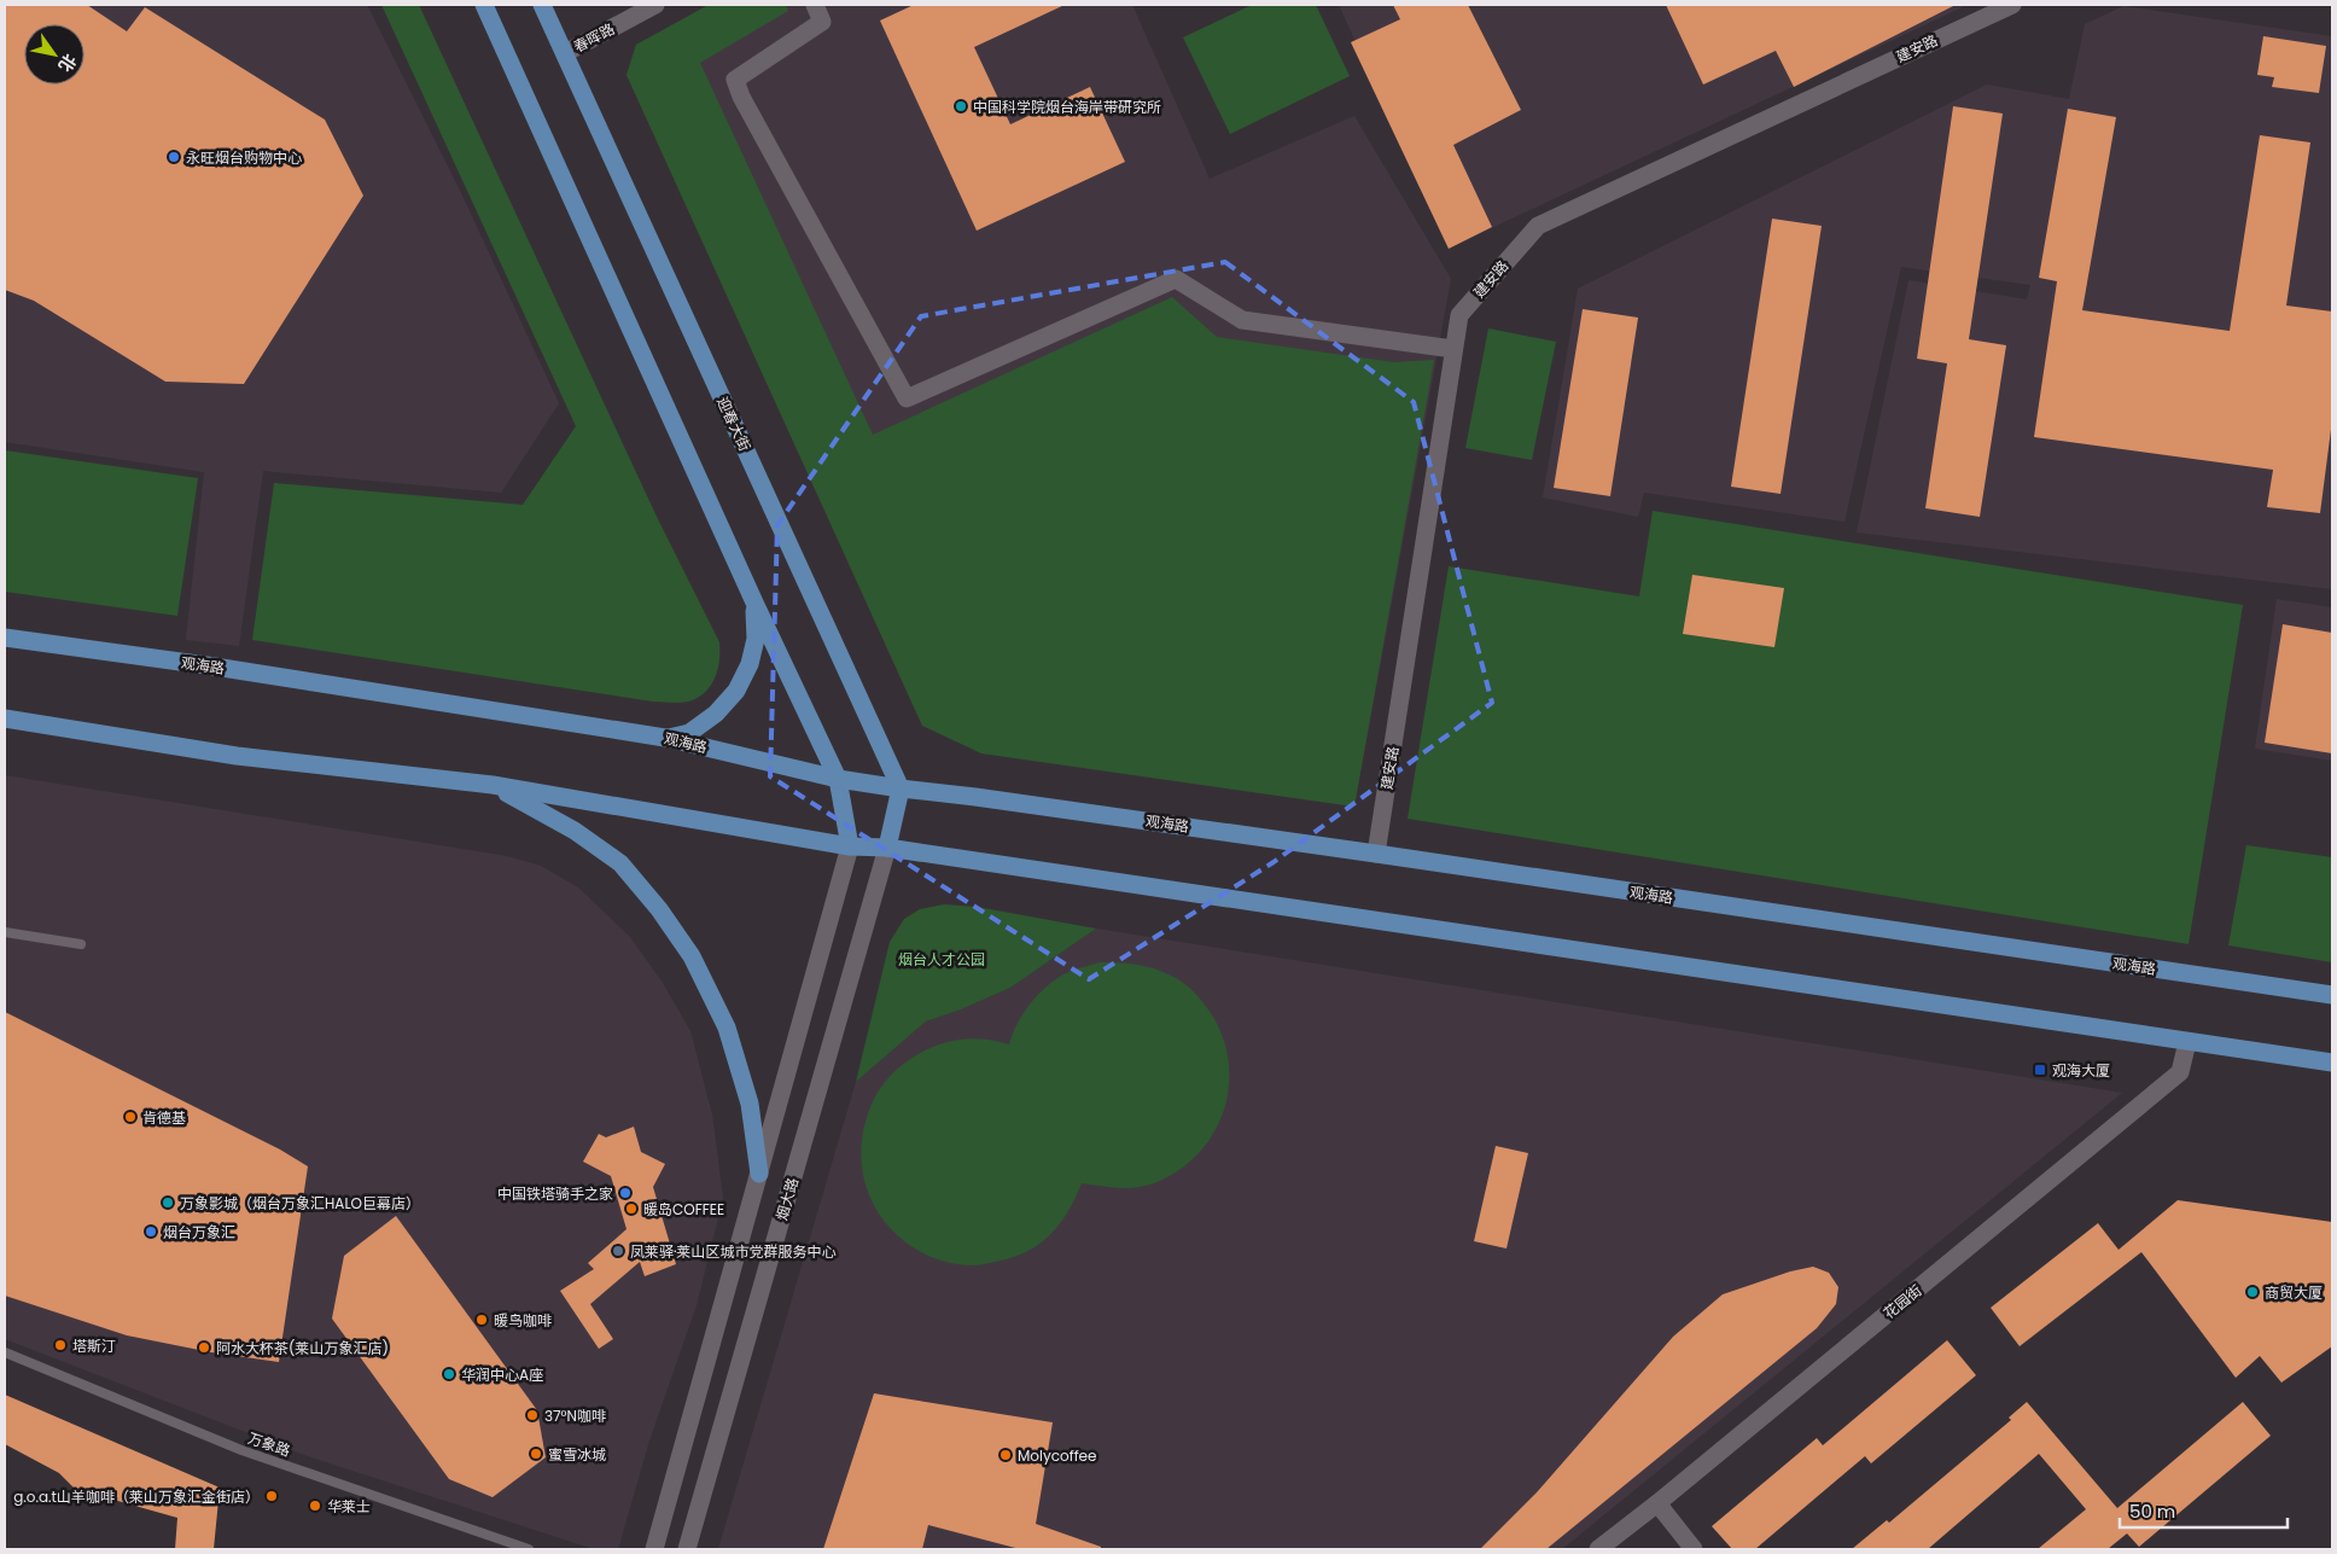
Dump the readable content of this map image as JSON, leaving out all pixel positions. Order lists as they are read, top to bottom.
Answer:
{
  "streets": {
    "main road": ["迎春大街", "观海路"],
    "street": [
      "春晖路",
      "建安路",
      "烟大路",
      "花园街"
    ],
    "lane": ["万象路"]
  },
  "crossings": [
    ["春晖路", "迎春大街"],
    ["建安路", "观海路"],
    ["迎春大街", "观海路"]
  ],
  "parks": ["烟台人才公园"],
  "places": {
    "other": [
      "中国科学院烟台海岸带研究所",
      "永旺烟台购物中心",
      "肯德基",
      "中国铁塔骑手之家",
      "万象影城（烟台万象汇HALO巨幕店）",
      "暖岛COFFEE",
      "烟台万象汇",
      "凤莱驿·莱山区城市党群服务中心",
      "商贸大厦",
      "暖鸟咖啡",
      "塔斯汀",
      "阿水大杯茶(莱山万象汇店)",
      "华润中心A座",
      "37°N咖啡",
      "蜜雪冰城",
      "Molycoffee",
      "g.o.a.t山羊咖啡（莱山万象汇金街店）",
      "华莱士"
    ],
    "transit": ["观海大厦"]
  },
  "scale_bar": "50 m",
  "north": "bottom right"
}
